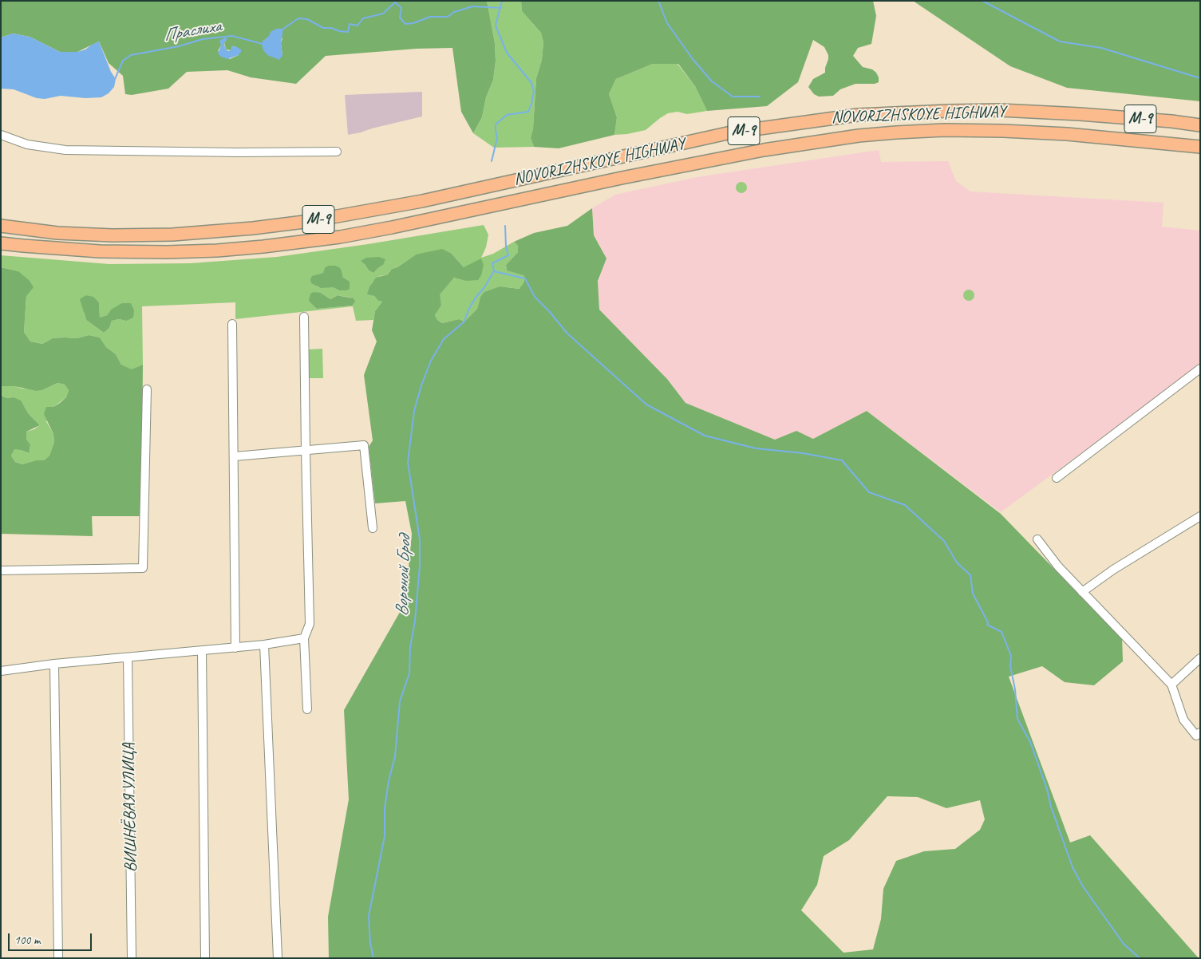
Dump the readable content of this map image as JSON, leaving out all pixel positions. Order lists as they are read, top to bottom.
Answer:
{
  "streets": {
    "highway": ["NOVORIZHSKOYE HIGHWAY", "М-9"],
    "street": ["ВИШНЁВАЯ УЛИЦА"]
  },
  "water": ["Праслиха", "Вороной Брод"],
  "scale_bar": "100 m"
}
